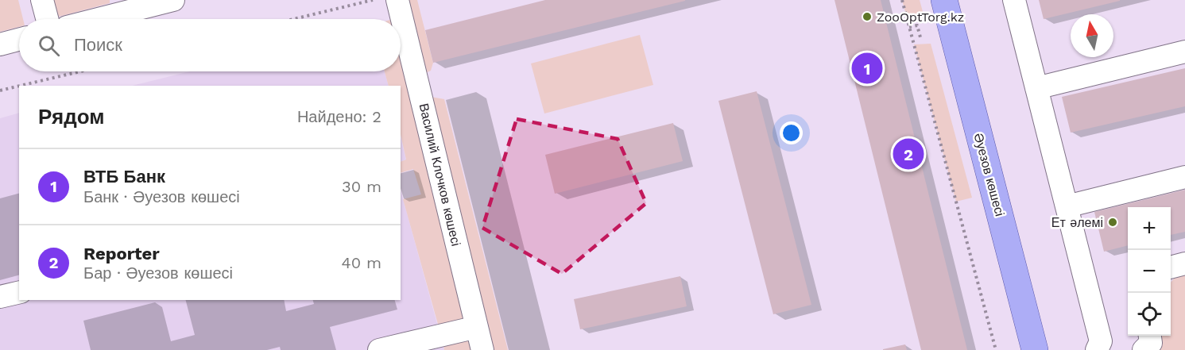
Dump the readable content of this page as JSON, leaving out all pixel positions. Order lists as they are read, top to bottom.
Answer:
{
  "streets": {
    "main road": ["Әуезов көшесі"],
    "street": ["Василий Клочков көшесі"]
  },
  "places": ["ZooOptTorg.kz", "Ет әлемі"],
  "north": "top",
  "page": {
    "search": "Поиск",
    "pins": ["1", "2"],
    "heading": ["Рядом", "Найдено: 2"],
    "list": [
      {
        "mark": "1",
        "name": "ВТБ Банк",
        "note": "Банк · Әуезов көшесі",
        "value": "30 m"
      },
      {
        "mark": "2",
        "name": "Reporter",
        "note": "Бар · Әуезов көшесі",
        "value": "40 m"
      }
    ],
    "map_buttons": ["+", "−"]
  }
}
